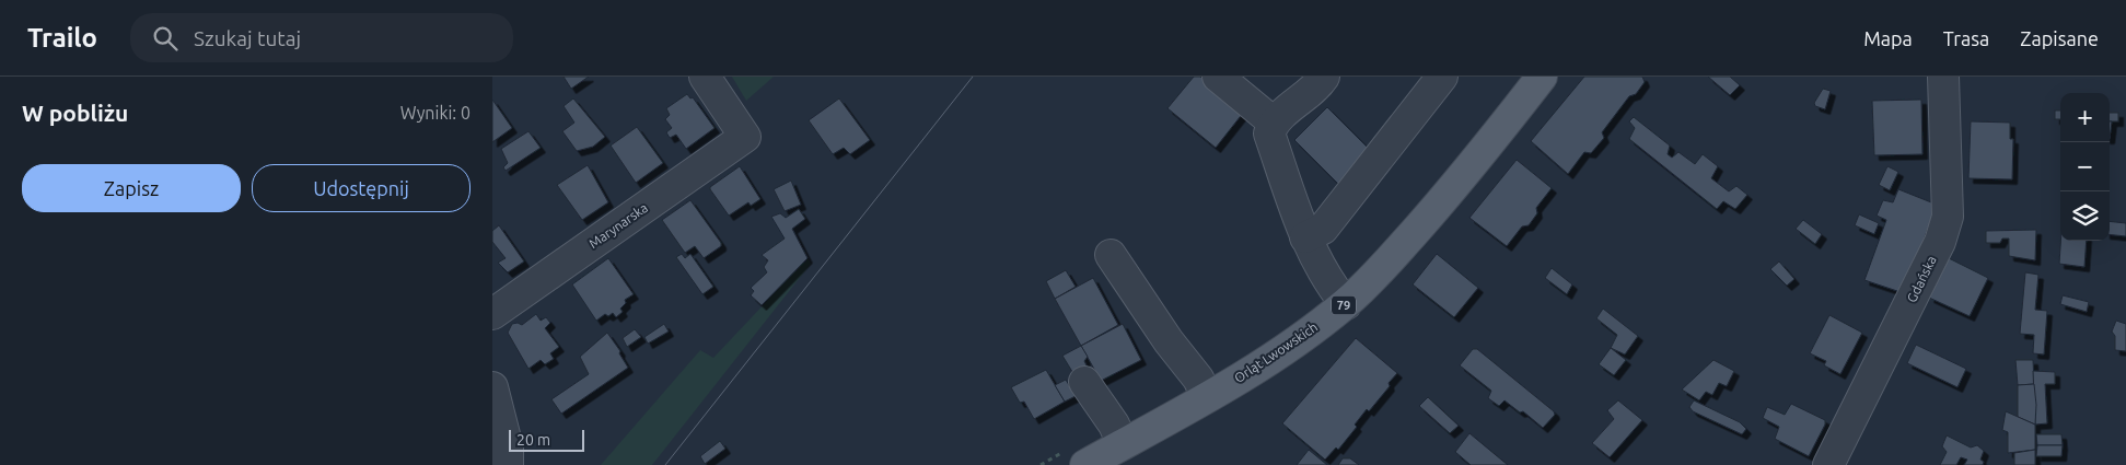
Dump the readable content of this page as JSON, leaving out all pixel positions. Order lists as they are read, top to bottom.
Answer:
{
  "streets": {
    "main road": ["79", "Orląt Lwowskich"],
    "street": ["Marynarska", "Gdańska"]
  },
  "scale_bar": "20 m",
  "page": {
    "header": "Trailo",
    "search": "Szukaj tutaj",
    "nav": ["Mapa", "Trasa", "Zapisane"],
    "heading": ["W pobliżu", "Wyniki: 0"],
    "map_buttons": ["+", "−"],
    "buttons": ["Zapisz", "Udostępnij"],
    "scale": "20 m"
  }
}
